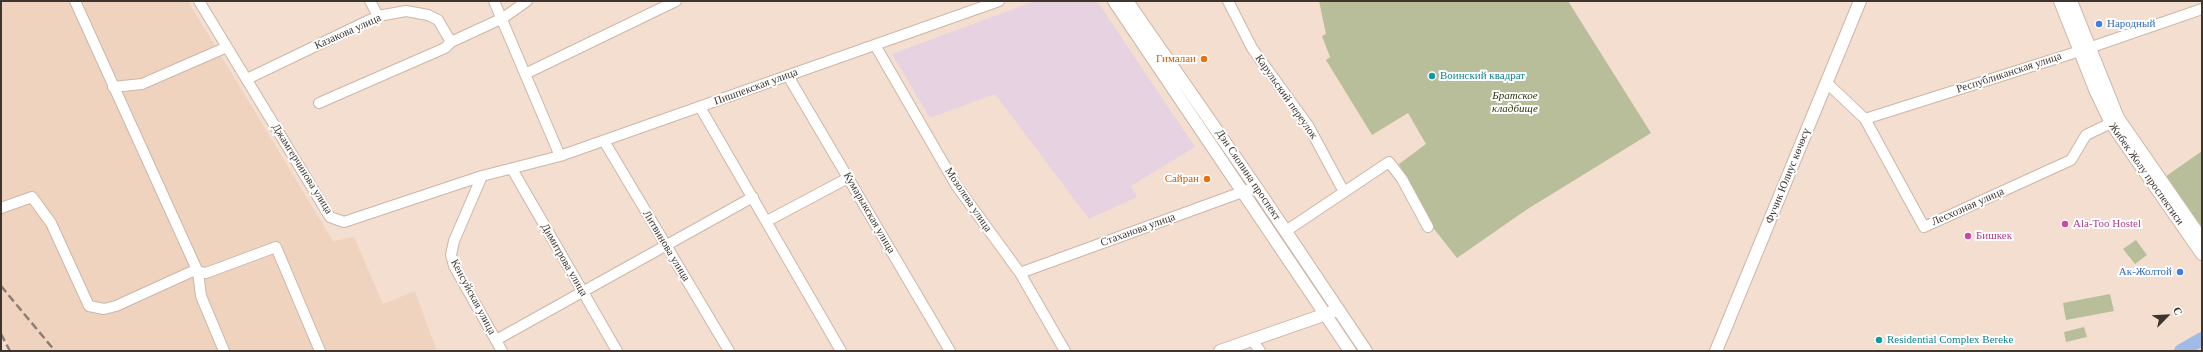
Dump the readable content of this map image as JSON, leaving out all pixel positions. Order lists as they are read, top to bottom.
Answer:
{
  "streets": {
    "main road": ["Жибек Жолу проспектиси", "Дэн Сяопина проспект", "Фучик Юлиус көчөсү"],
    "street": [
      "Казакова улица",
      "Республиканская улица",
      "Пишпекская улица",
      "Карульский переулок",
      "Джамгерчинова улица",
      "Мозолева улица",
      "Лесхозная улица",
      "Кумарыкская улица",
      "Стаханова улица",
      "Литвинова улица",
      "Димитрова улица",
      "Кенсуйская улица"
    ]
  },
  "crossings": [
    ["Казакова улица", "Джамгерчинова улица"],
    ["Республиканская улица", "Жибек Жолу проспектиси"],
    ["Республиканская улица", "Лесхозная улица"],
    ["Пишпекская улица", "Джамгерчинова улица"],
    ["Пишпекская улица", "Мозолева улица"],
    ["Пишпекская улица", "Кумарыкская улица"],
    ["Пишпекская улица", "Литвинова улица"],
    ["Пишпекская улица", "Димитрова улица"],
    ["Джамгерчинова улица", "Димитрова улица"],
    ["Джамгерчинова улица", "Кенсуйская улица"],
    ["Жибек Жолу проспектиси", "Лесхозная улица"],
    ["Дэн Сяопина проспект", "Стаханова улица"],
    ["Мозолева улица", "Стаханова улица"]
  ],
  "parks": ["Братское кладбище"],
  "places": [
    "Народный",
    "Гималаи",
    "Воинский квадрат",
    "Сайран",
    "Ala-Too Hostel",
    "Бишкек",
    "Ак-Жолтой",
    "Residential Complex Bereke"
  ],
  "north": "top right"
}
